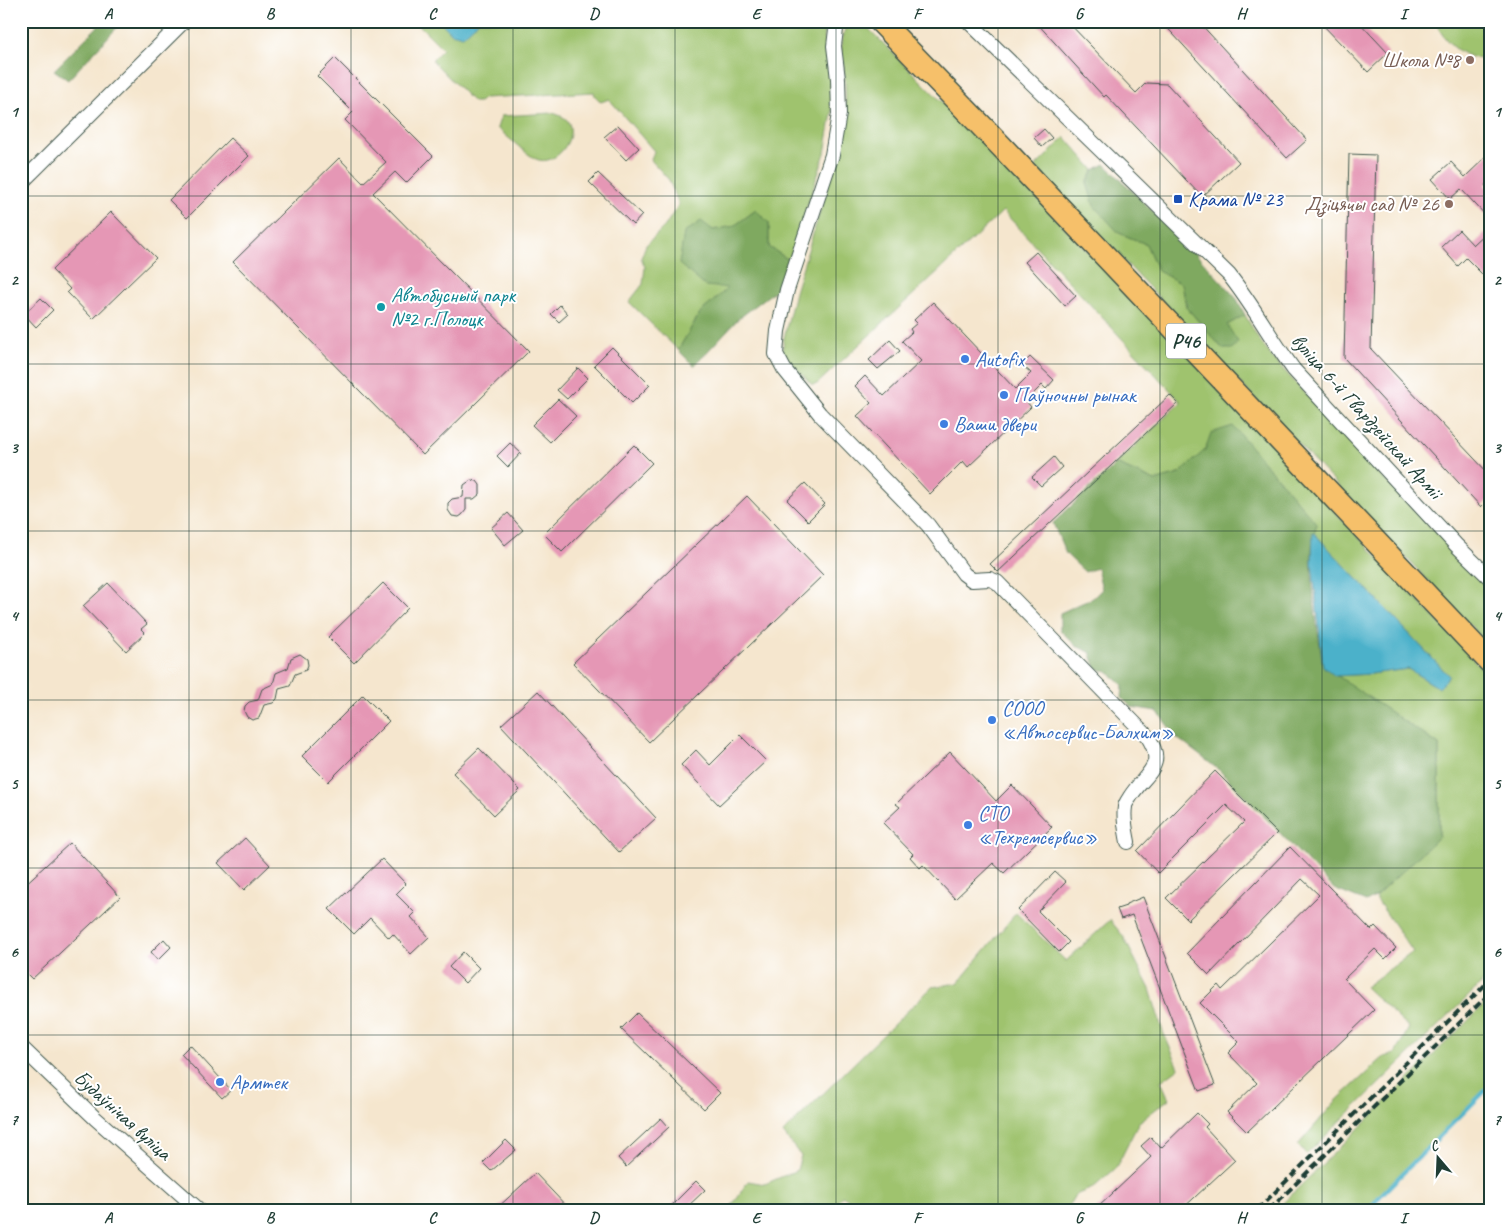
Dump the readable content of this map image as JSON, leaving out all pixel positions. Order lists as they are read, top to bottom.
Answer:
{
  "streets": {
    "main road": ["Р46"],
    "street": ["вуліца 6-й Гвардзейскай Арміі", "Будаўнічая вуліца"]
  },
  "places": {
    "other": [
      "Школа №8",
      "Дзіцячы сад № 26",
      "Автобусный парк №2 г.Полоцк",
      "Autofix",
      "Паўночны рынак",
      "Ваши двери",
      "СООО «Автосервис-Балхим»",
      "СТО «Техремсервис»",
      "Армтек"
    ],
    "transit": ["Крама № 23"]
  },
  "north": "top",
  "grid": {
    "columns": [
      "A",
      "B",
      "C",
      "D",
      "E",
      "F",
      "G",
      "H",
      "I"
    ],
    "rows": [
      "1",
      "2",
      "3",
      "4",
      "5",
      "6",
      "7"
    ]
  }
}
